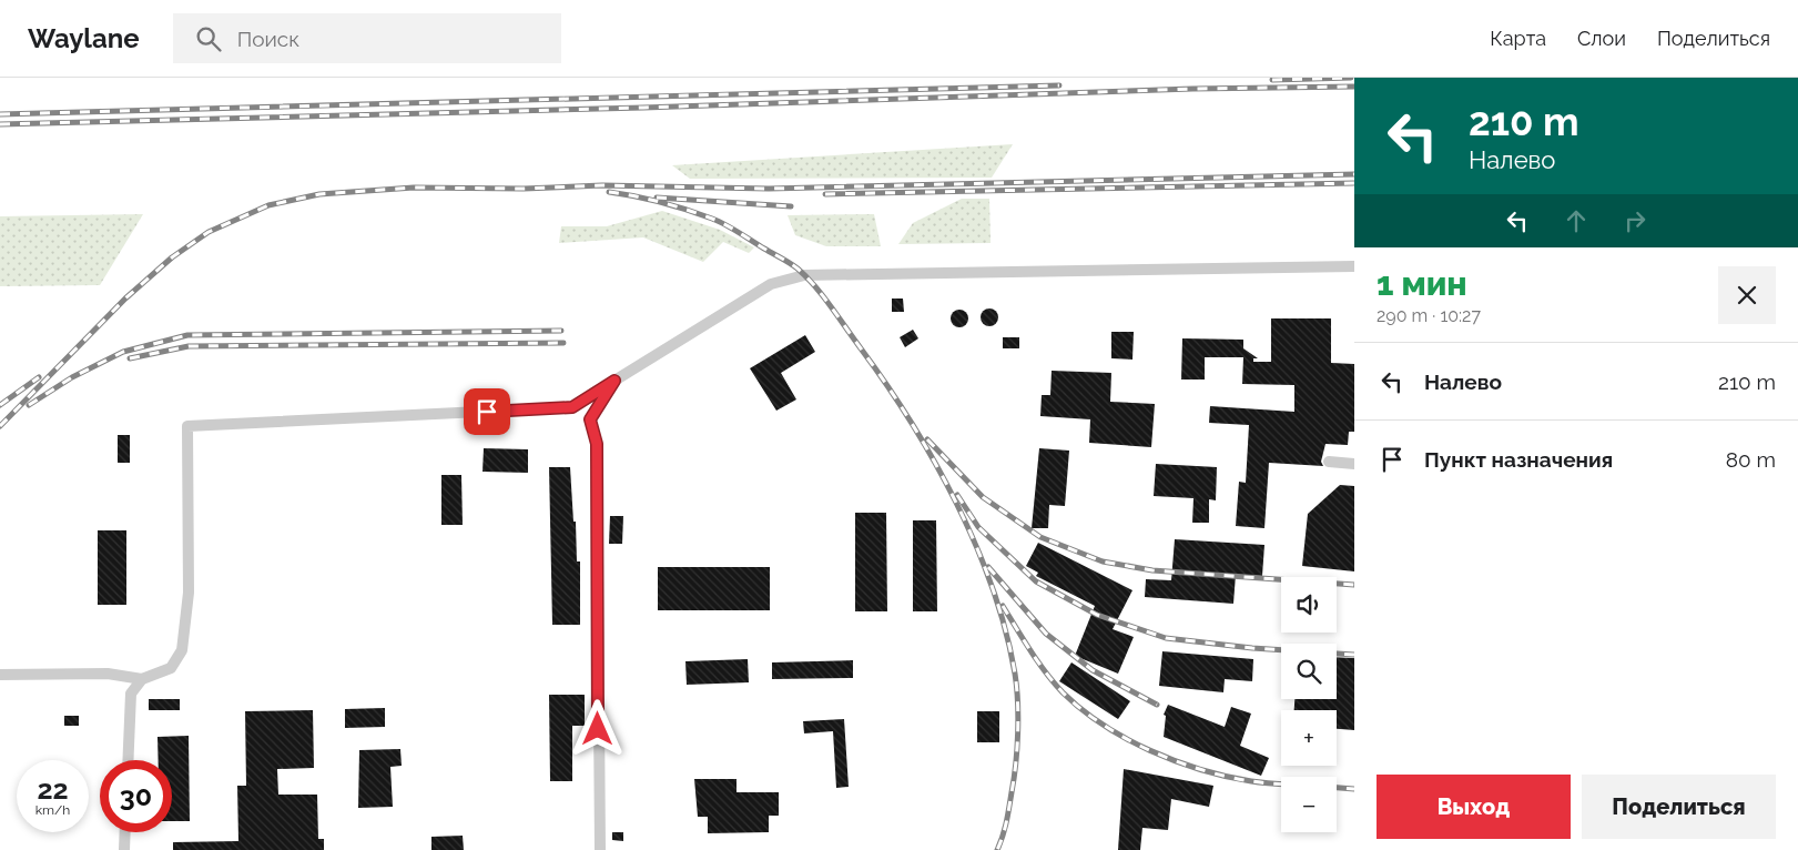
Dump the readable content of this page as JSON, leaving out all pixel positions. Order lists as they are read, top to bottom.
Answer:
{
  "page": {
    "header": "Waylane",
    "search": "Поиск",
    "nav": ["Карта", "Слои", "Поделиться"],
    "turn": ["210 m", "Налево"],
    "heading": ["1 мин", "290 m · 10:27"],
    "list": [
      {
        "name": "Налево",
        "value": "210 m"
      },
      {
        "name": "Пункт назначения",
        "value": "80 m"
      }
    ],
    "map_buttons": ["+", "−"],
    "speed": "22 km/h",
    "limit": "30",
    "buttons": ["Выход", "Поделиться"]
  }
}
